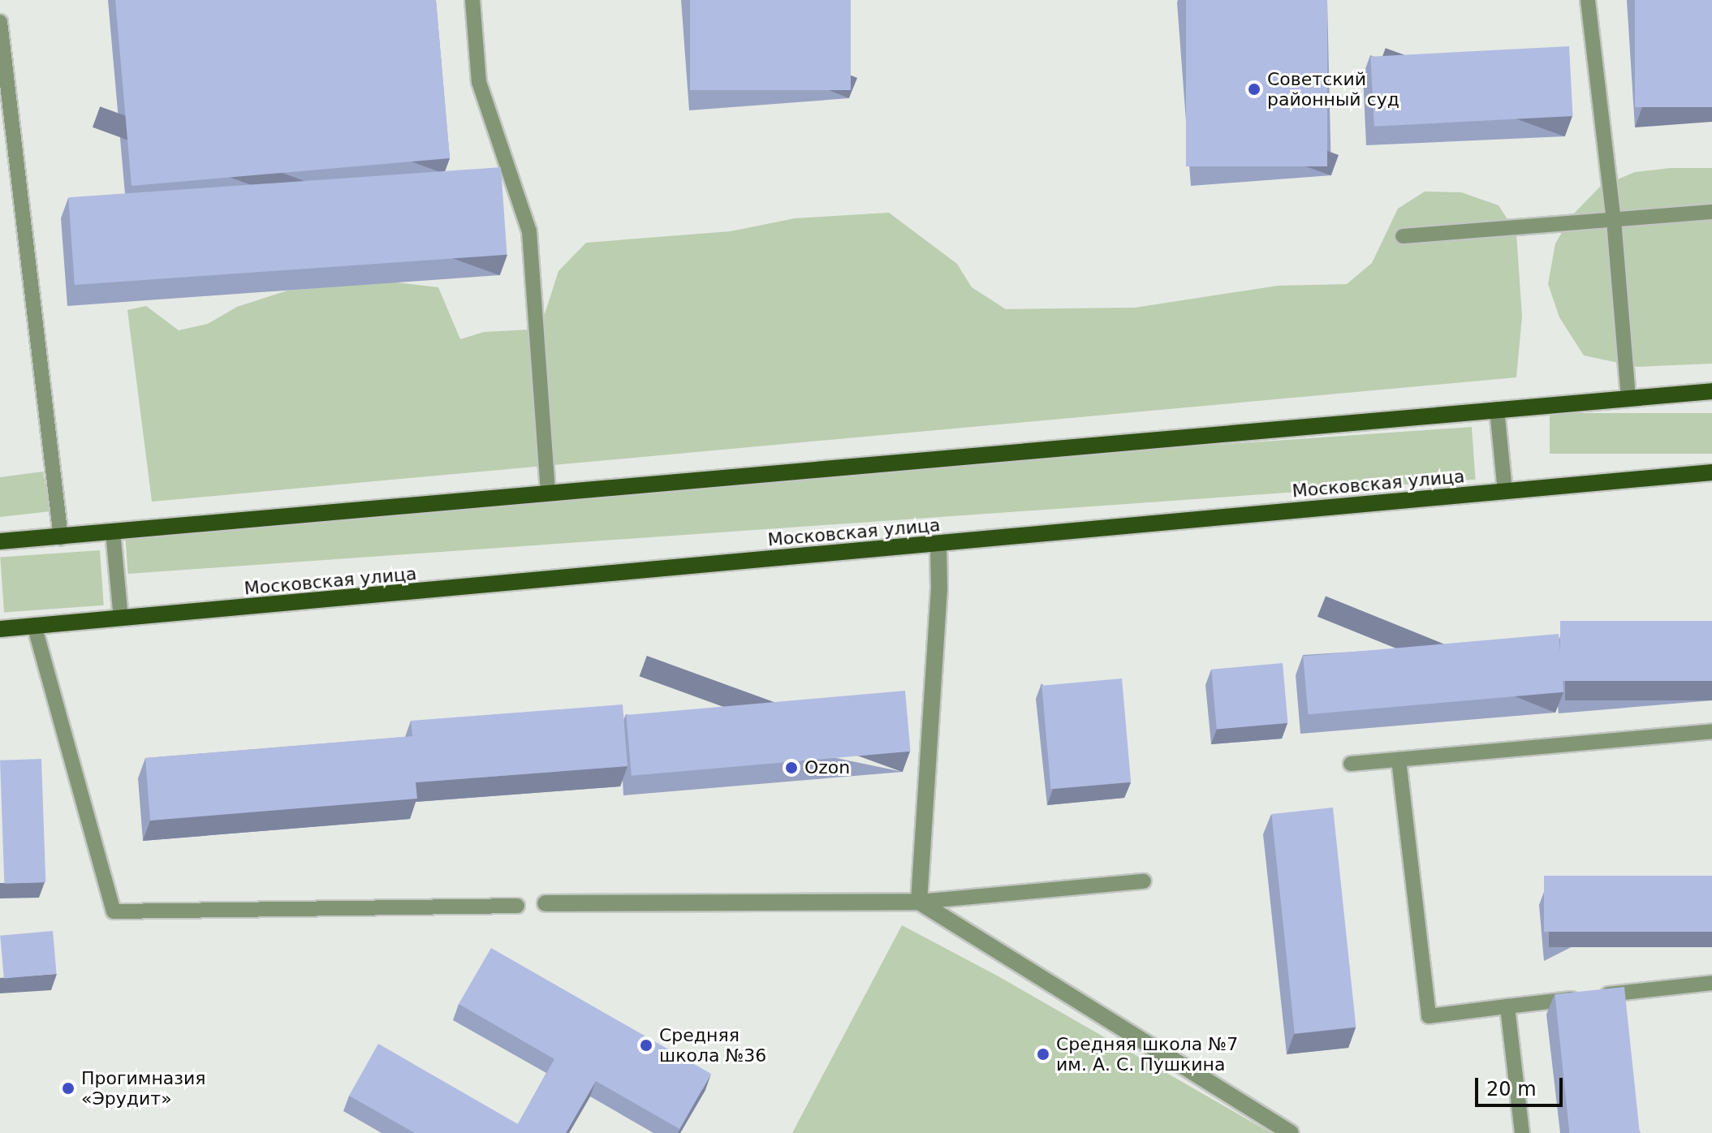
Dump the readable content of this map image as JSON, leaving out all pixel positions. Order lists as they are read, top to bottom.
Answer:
{
  "streets": {
    "main road": ["Московская улица"]
  },
  "places": [
    "Советский районный суд",
    "Ozon",
    "Средняя школа №36",
    "Средняя школа №7 им. А. С. Пушкина",
    "Прогимназия «Эрудит»"
  ],
  "scale_bar": "20 m"
}
